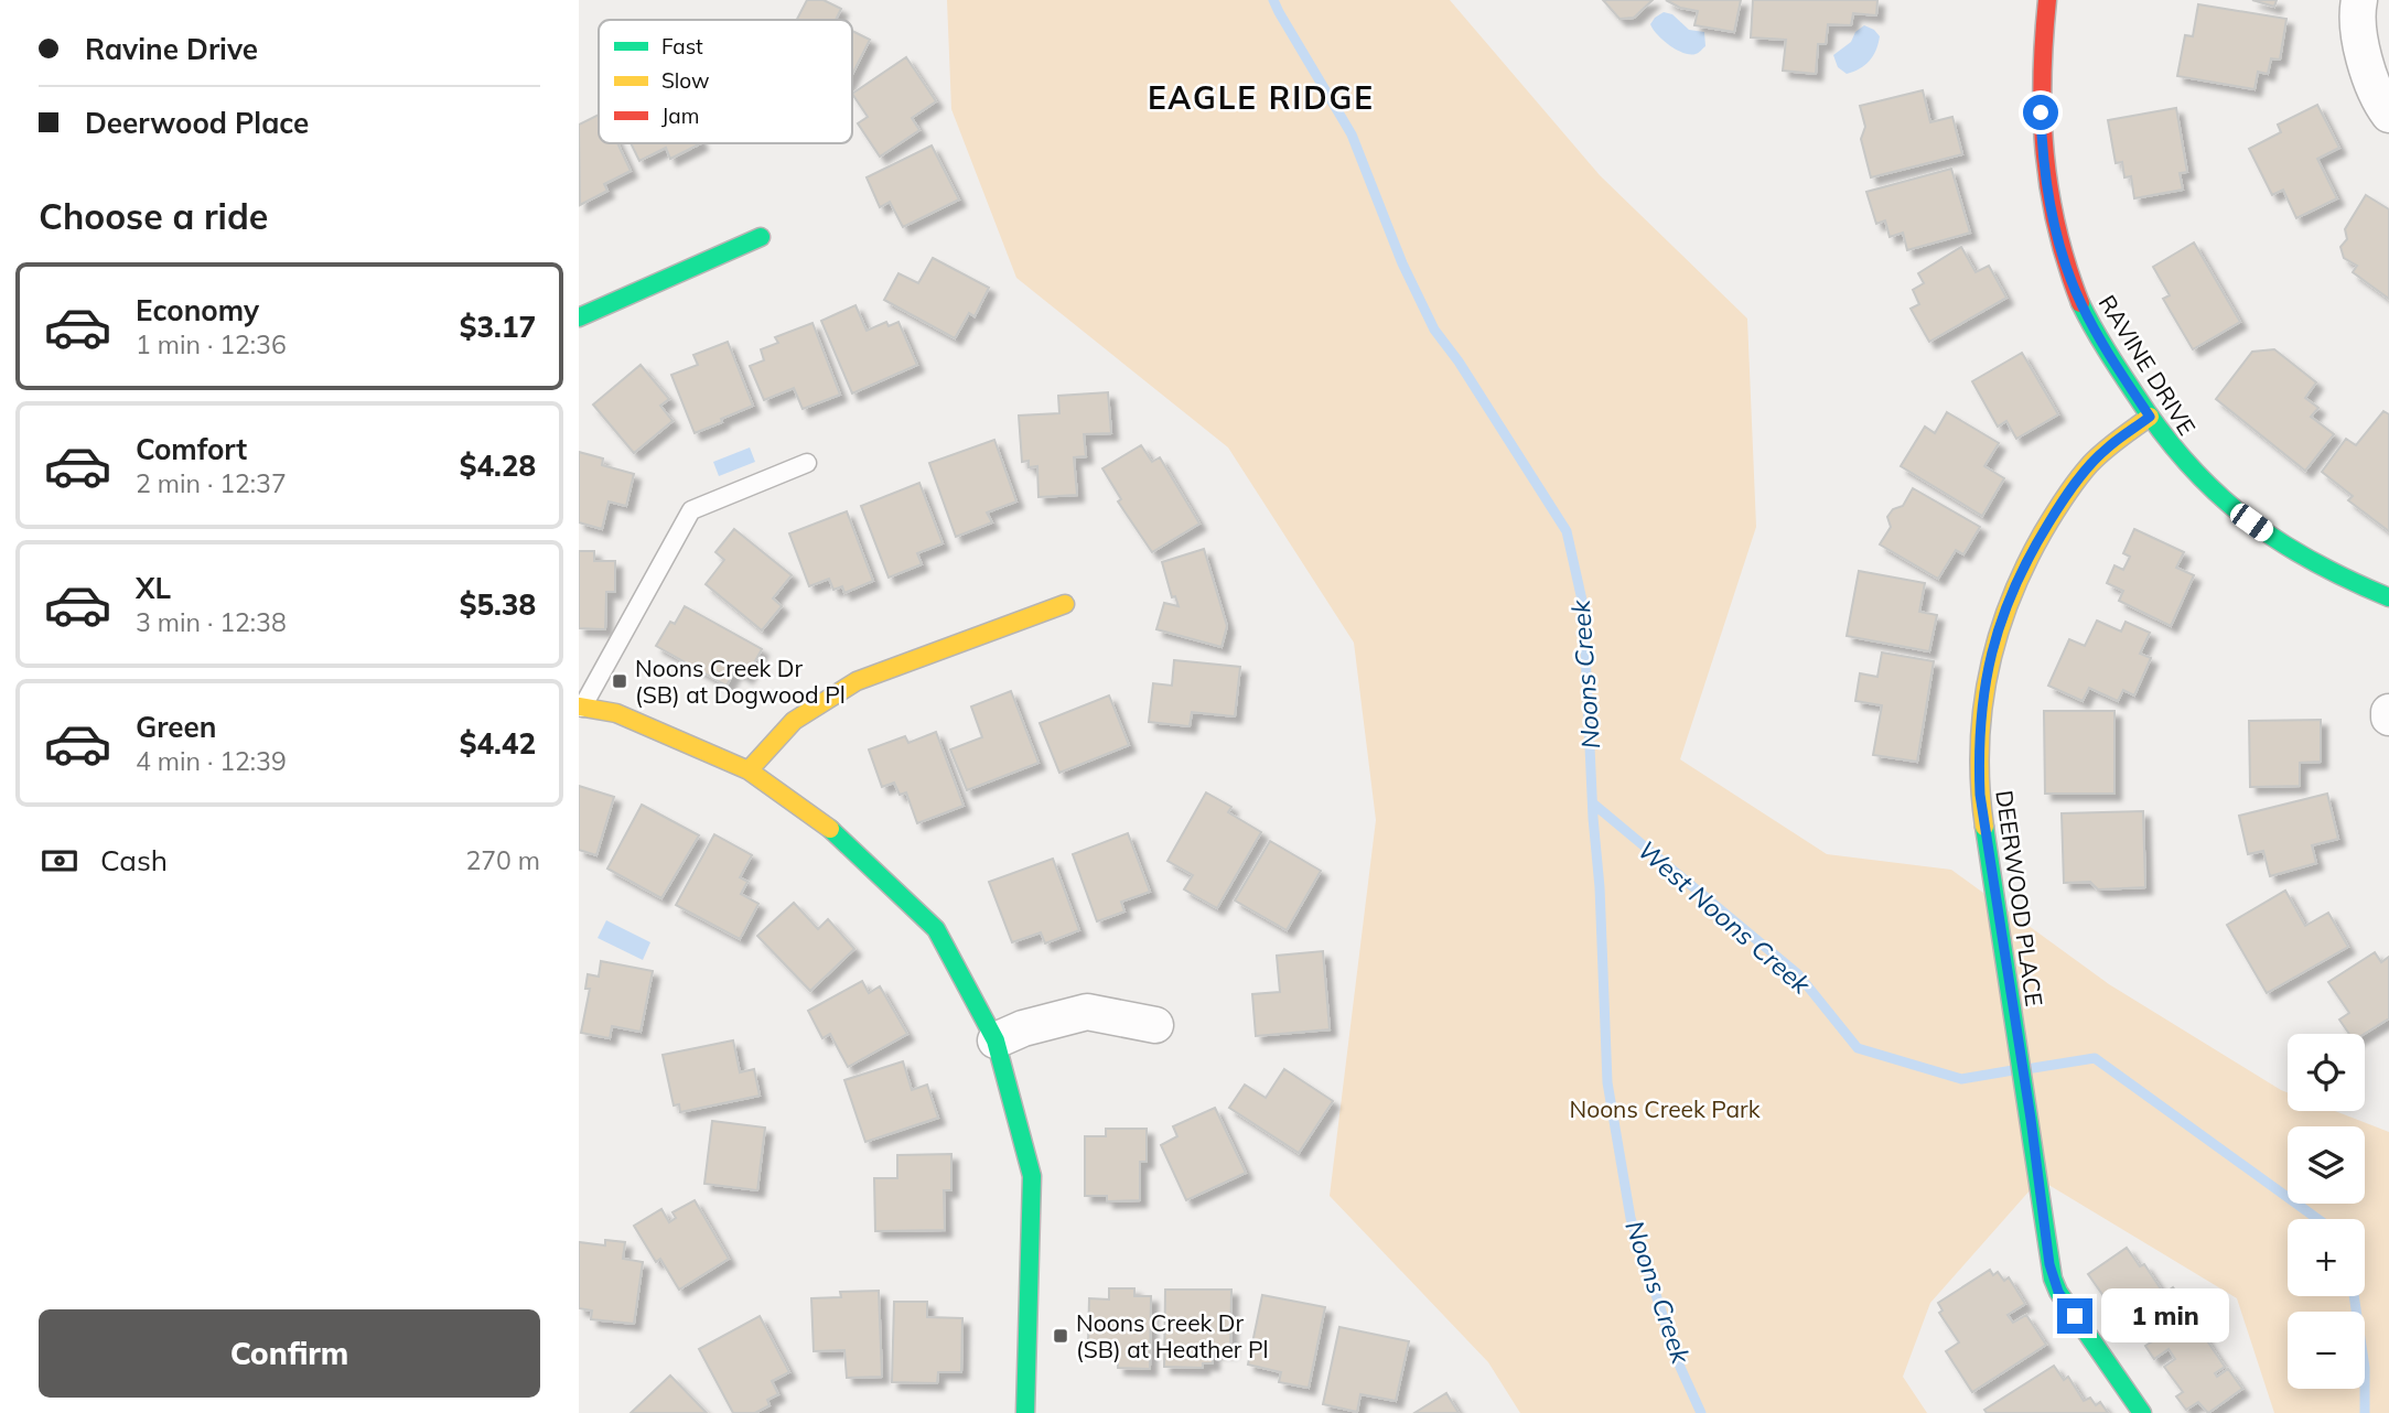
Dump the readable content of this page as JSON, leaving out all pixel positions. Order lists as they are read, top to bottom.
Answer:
{
  "streets": {
    "street": ["RAVINE DRIVE", "DEERWOOD PLACE"]
  },
  "crossings": [
    ["RAVINE DRIVE", "DEERWOOD PLACE"]
  ],
  "districts": ["EAGLE RIDGE"],
  "water": ["Noons Creek", "West Noons Creek"],
  "parks": ["Noons Creek Park"],
  "places": {
    "transit": ["Noons Creek Dr (SB) at Dogwood Pl", "Noons Creek Dr (SB) at Heather Pl"]
  },
  "legend": ["Fast", "Slow", "Jam"],
  "page": {
    "banner": ["Ravine Drive", "Deerwood Place"],
    "heading": "Choose a ride",
    "list": [
      {
        "name": "Economy",
        "note": "1 min · 12:36",
        "value": "$3.17"
      },
      {
        "name": "Comfort",
        "note": "2 min · 12:37",
        "value": "$4.28"
      },
      {
        "name": "XL",
        "note": "3 min · 12:38",
        "value": "$5.38"
      },
      {
        "name": "Green",
        "note": "4 min · 12:39",
        "value": "$4.42"
      }
    ],
    "pay": ["Cash", "270 m"],
    "map_buttons": ["+", "−"],
    "bubble": "1 min",
    "buttons": "Confirm"
  }
}
